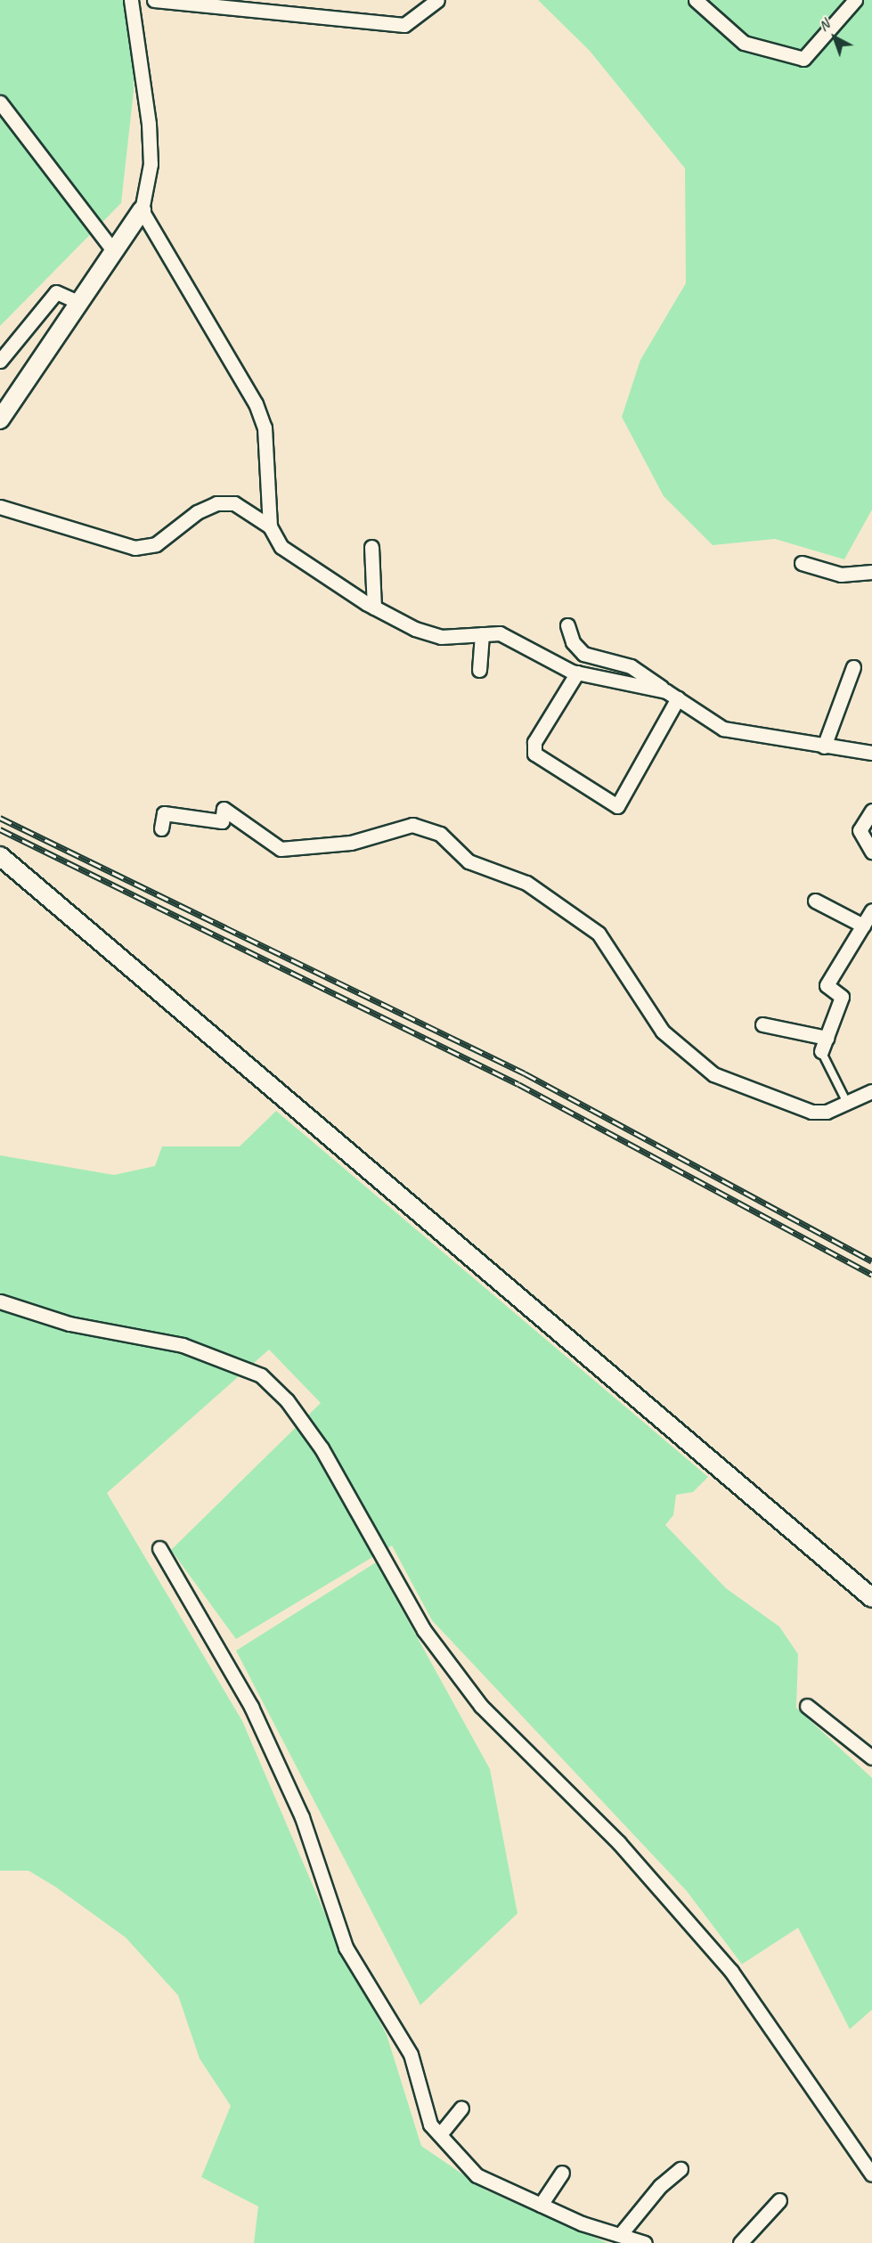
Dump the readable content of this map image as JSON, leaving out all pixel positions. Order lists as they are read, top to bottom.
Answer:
{
  "north": "top left"
}
